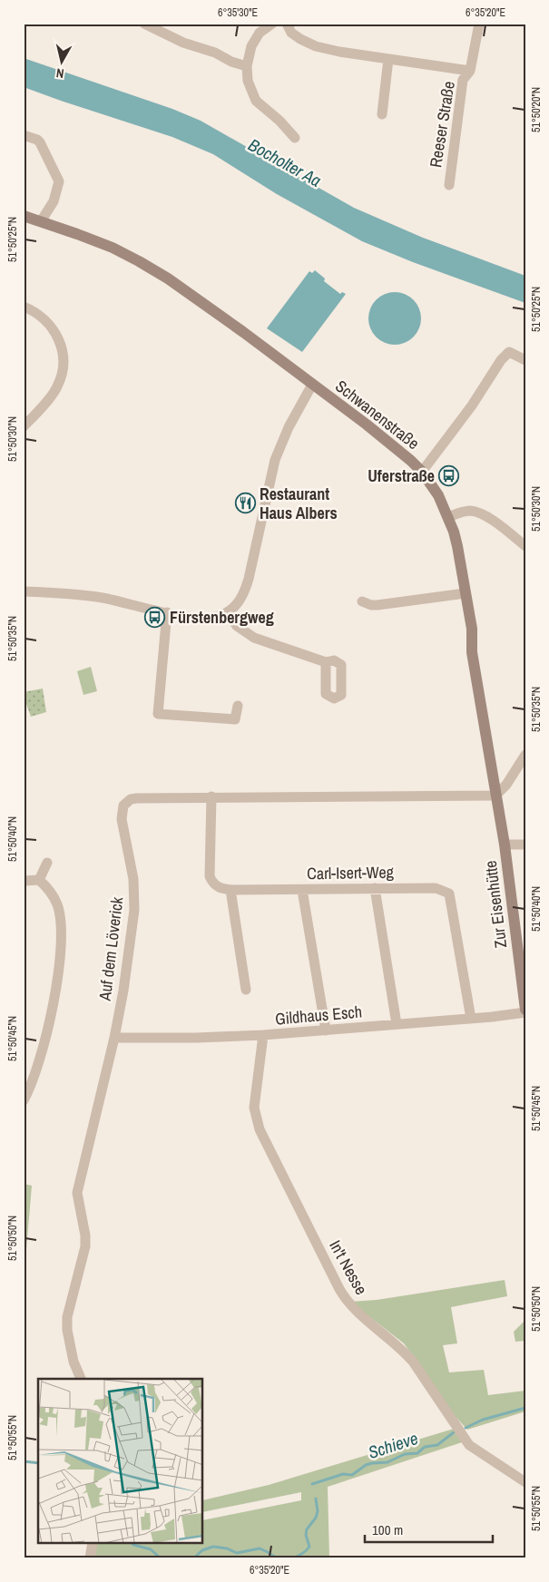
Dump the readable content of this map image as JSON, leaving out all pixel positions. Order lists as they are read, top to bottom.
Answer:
{
  "streets": {
    "street": [
      "Reeser Straße",
      "Schwanenstraße",
      "Carl-Isert-Weg",
      "Zur Eisenhütte",
      "Auf dem Löverick",
      "Gildhaus Esch",
      "In't Nesse"
    ]
  },
  "crossings": [
    ["Schwanenstraße", "Zur Eisenhütte"],
    ["Schwanenstraße", "Auf dem Löverick"],
    ["Carl-Isert-Weg", "Auf dem Löverick"],
    ["Carl-Isert-Weg", "Gildhaus Esch"],
    ["Zur Eisenhütte", "Auf dem Löverick"],
    ["Zur Eisenhütte", "Gildhaus Esch"],
    ["Auf dem Löverick", "Gildhaus Esch"],
    ["Gildhaus Esch", "In't Nesse"]
  ],
  "water": ["Bocholter Aa", "Schieve"],
  "places": {
    "bus stop": ["Uferstraße", "Fürstenbergweg"],
    "restaurant": ["Restaurant Haus Albers"]
  },
  "scale_bar": "100 m",
  "north": "bottom",
  "coordinates": [
    "6°35'30\"E",
    "6°35'20\"E",
    "51°50'20\"N",
    "51°50'25\"N",
    "51°50'30\"N",
    "51°50'35\"N",
    "51°50'40\"N",
    "51°50'45\"N",
    "51°50'50\"N",
    "51°50'55\"N"
  ]
}
